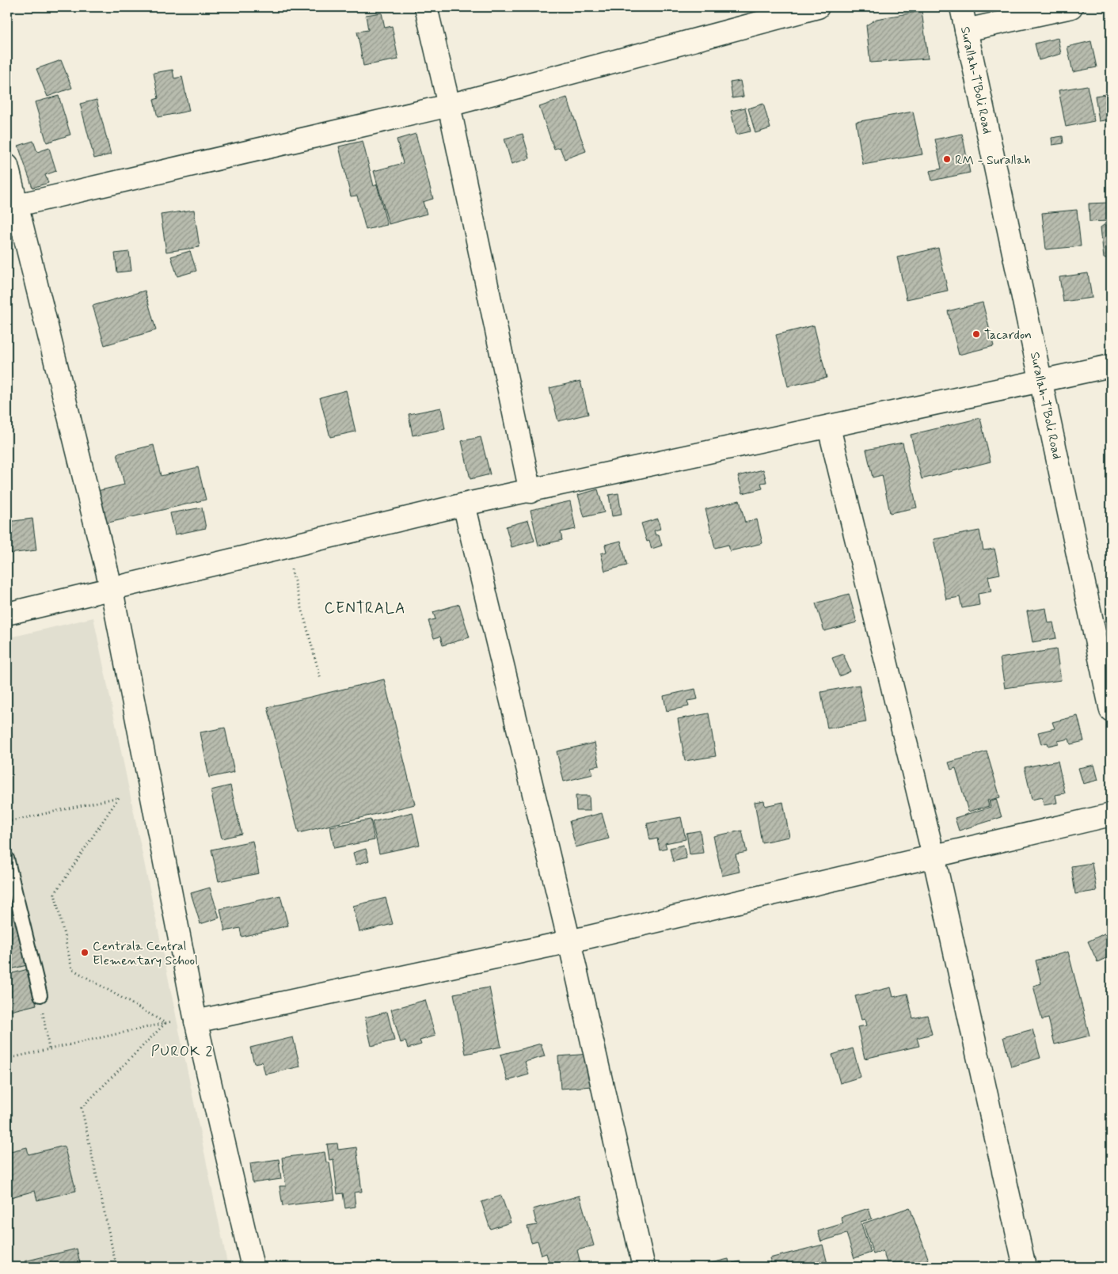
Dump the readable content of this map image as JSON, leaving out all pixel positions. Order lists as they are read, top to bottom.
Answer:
{
  "streets": {
    "street": ["Surallah-T'Boli Road"]
  },
  "districts": ["CENTRALA", "PUROK 2"],
  "places": ["RM - Surallah", "Tacardon", "Centrala Central Elementary School"]
}
